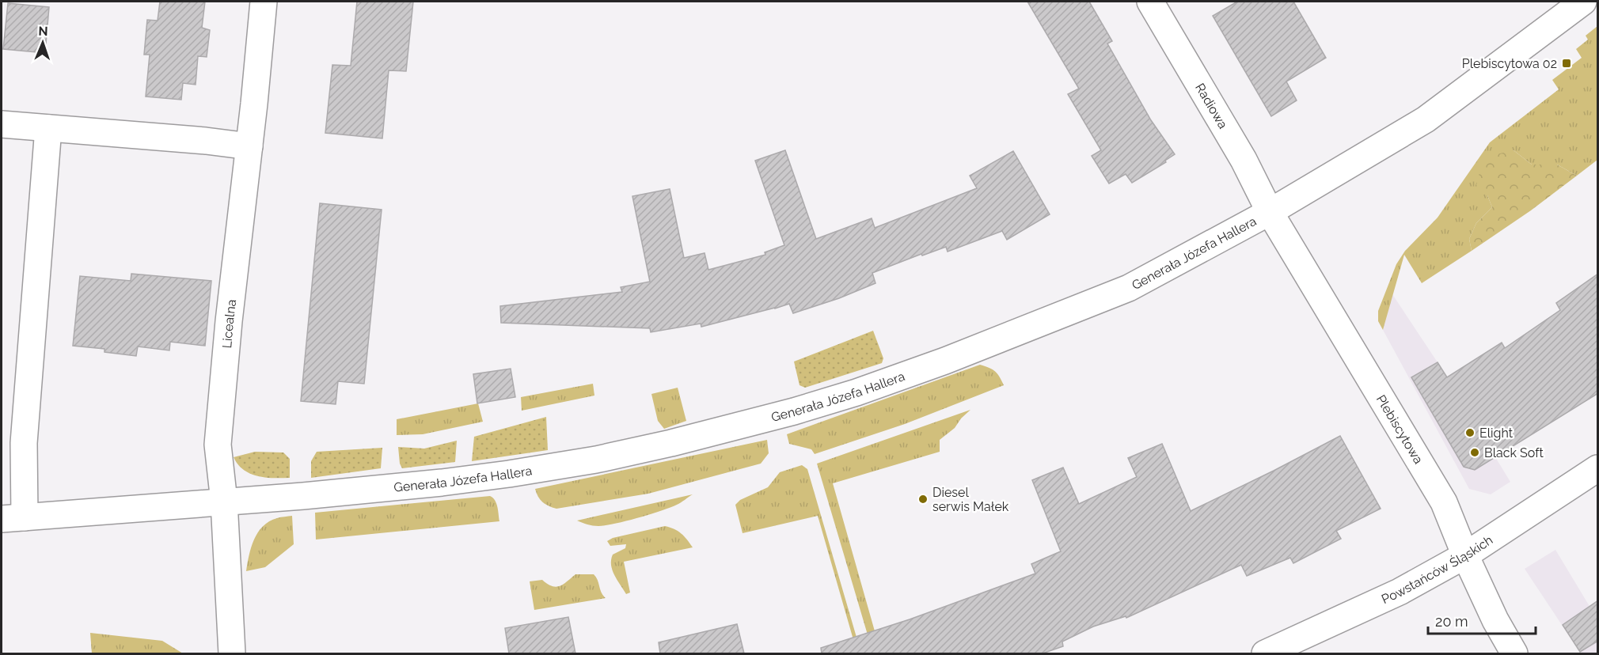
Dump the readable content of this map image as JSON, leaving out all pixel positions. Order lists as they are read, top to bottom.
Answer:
{
  "streets": {
    "street": [
      "Radiowa",
      "Generała Józefa Hallera",
      "Licealna",
      "Plebiscytowa",
      "Powstańców Śląskich"
    ]
  },
  "crossings": [
    ["Radiowa", "Generała Józefa Hallera"],
    ["Radiowa", "Plebiscytowa"],
    ["Generała Józefa Hallera", "Licealna"],
    ["Generała Józefa Hallera", "Plebiscytowa"],
    ["Plebiscytowa", "Powstańców Śląskich"]
  ],
  "places": {
    "transit": ["Plebiscytowa 02"],
    "other": ["Elight", "Black Soft", "Diesel serwis Małek"]
  },
  "scale_bar": "20 m",
  "north": "top"
}
